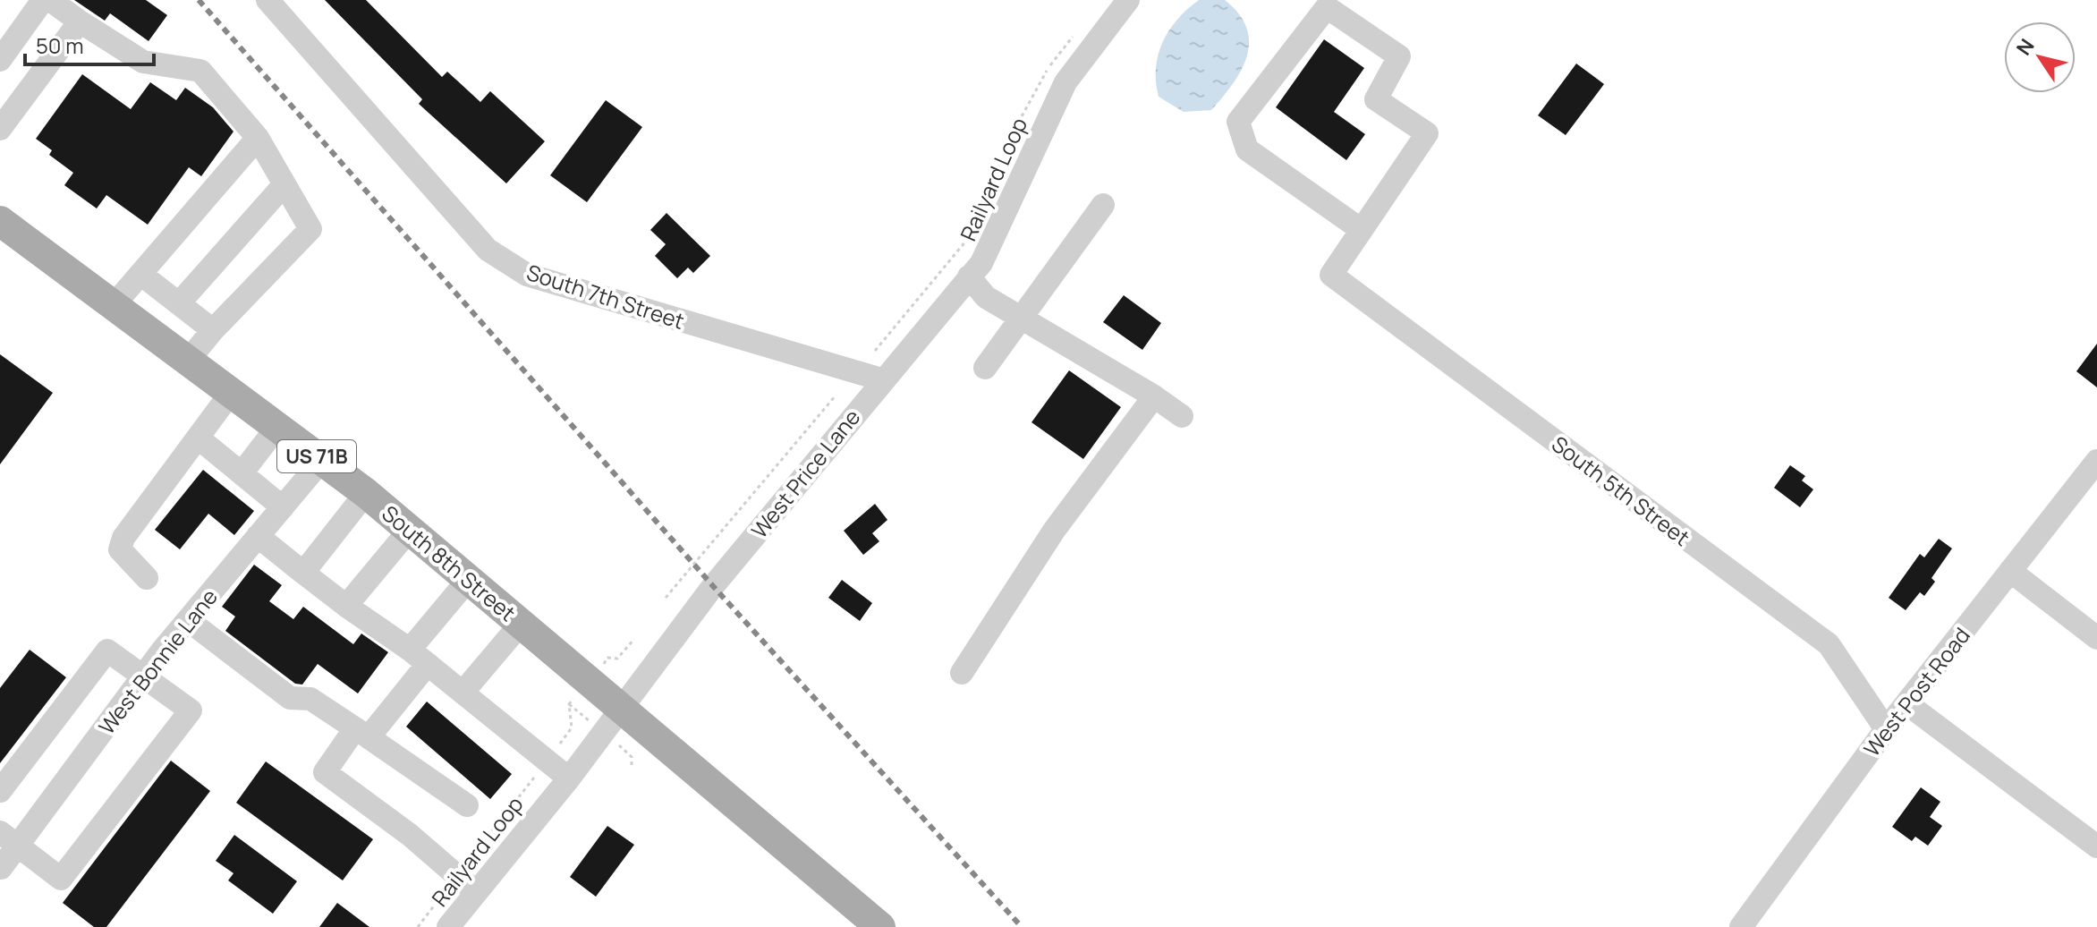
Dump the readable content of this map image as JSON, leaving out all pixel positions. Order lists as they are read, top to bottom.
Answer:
{
  "streets": {
    "main road": ["US 71B", "South 8th Street"],
    "street": [
      "South 7th Street",
      "West Price Lane",
      "South 5th Street",
      "West Bonnie Lane",
      "West Post Road"
    ],
    "path": ["Railyard Loop"]
  },
  "crossings": [
    ["South 7th Street", "West Price Lane"],
    ["West Price Lane", "South 8th Street"],
    ["South 5th Street", "West Post Road"],
    ["South 8th Street", "West Bonnie Lane"]
  ],
  "scale_bar": "50 m",
  "north": "top left"
}
